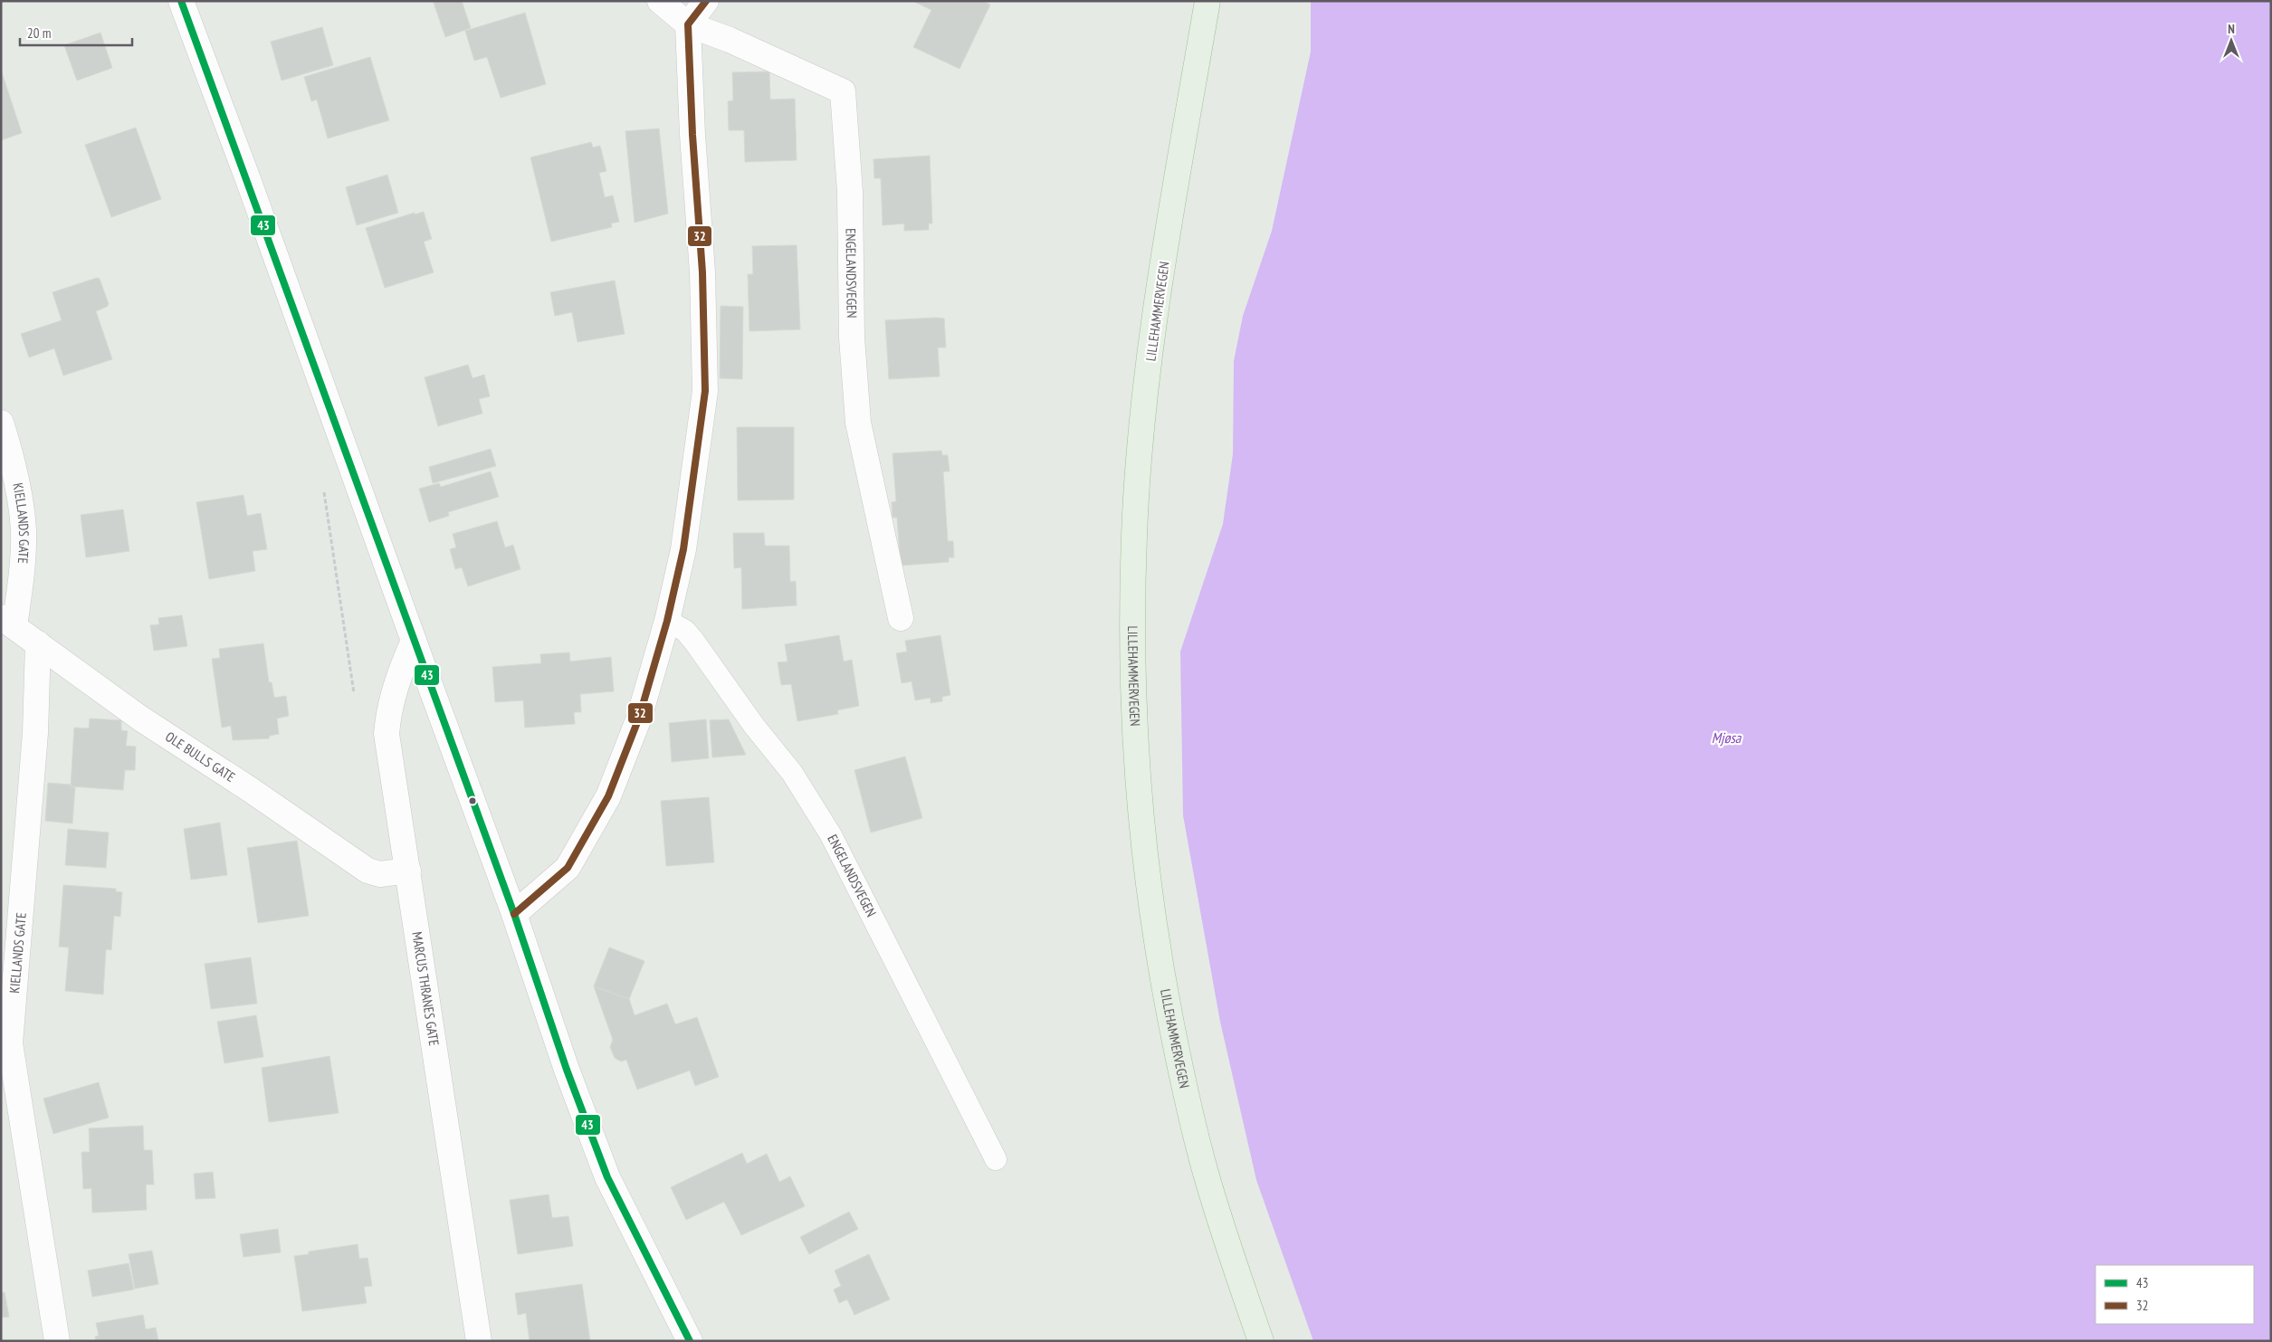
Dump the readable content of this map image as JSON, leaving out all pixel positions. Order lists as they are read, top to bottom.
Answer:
{
  "streets": {
    "highway": ["LILLEHAMMERVEGEN"],
    "street": [
      "ENGELANDSVEGEN",
      "KIELLANDS GATE",
      "OLE BULLS GATE",
      "MARCUS THRANES GATE"
    ]
  },
  "crossings": [
    ["KIELLANDS GATE", "OLE BULLS GATE"],
    ["OLE BULLS GATE", "MARCUS THRANES GATE"]
  ],
  "water": ["Mjøsa"],
  "lines": ["transit line 43", "transit line 32"],
  "legend": ["43", "32"],
  "scale_bar": "20 m",
  "north": "top"
}
